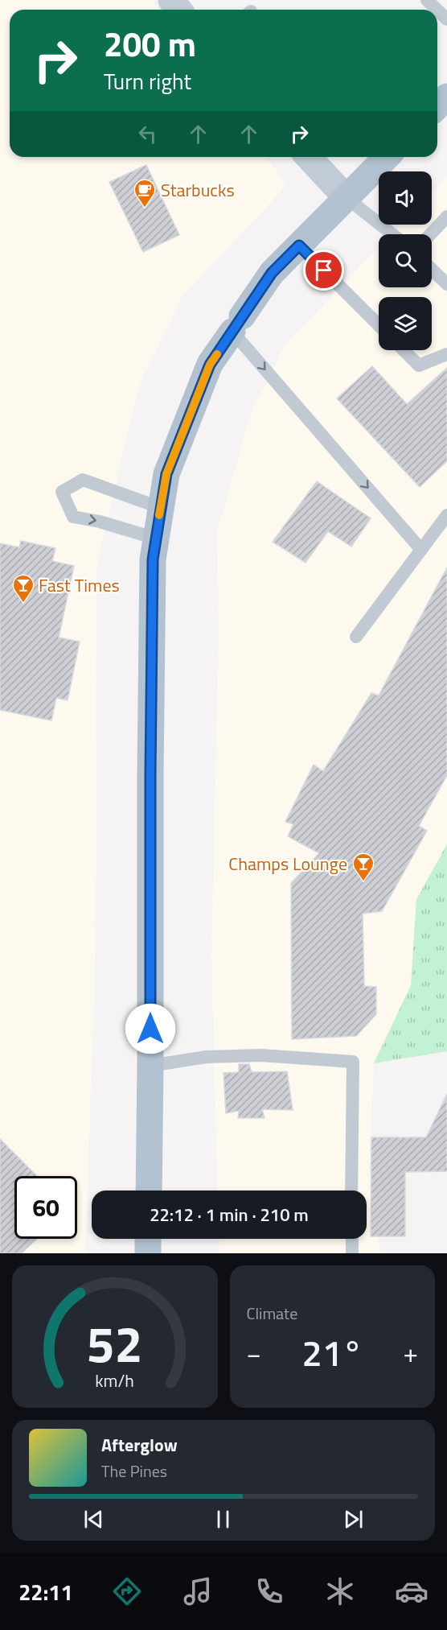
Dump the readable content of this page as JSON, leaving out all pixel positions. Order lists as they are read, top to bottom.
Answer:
{
  "places": {
    "cafe": ["Starbucks"],
    "bar": ["Fast Times", "Champs Lounge"]
  },
  "page": {
    "turn": ["200 m", "Turn right"],
    "limit": "60",
    "trip": "22:12 · 1 min · 210 m",
    "tile": "Climate",
    "heat": ["−", "21°", "+"],
    "song": ["Afterglow", "The Pines"],
    "tabs": "22:11",
    "gauge": ["52", "km/h"]
  }
}
